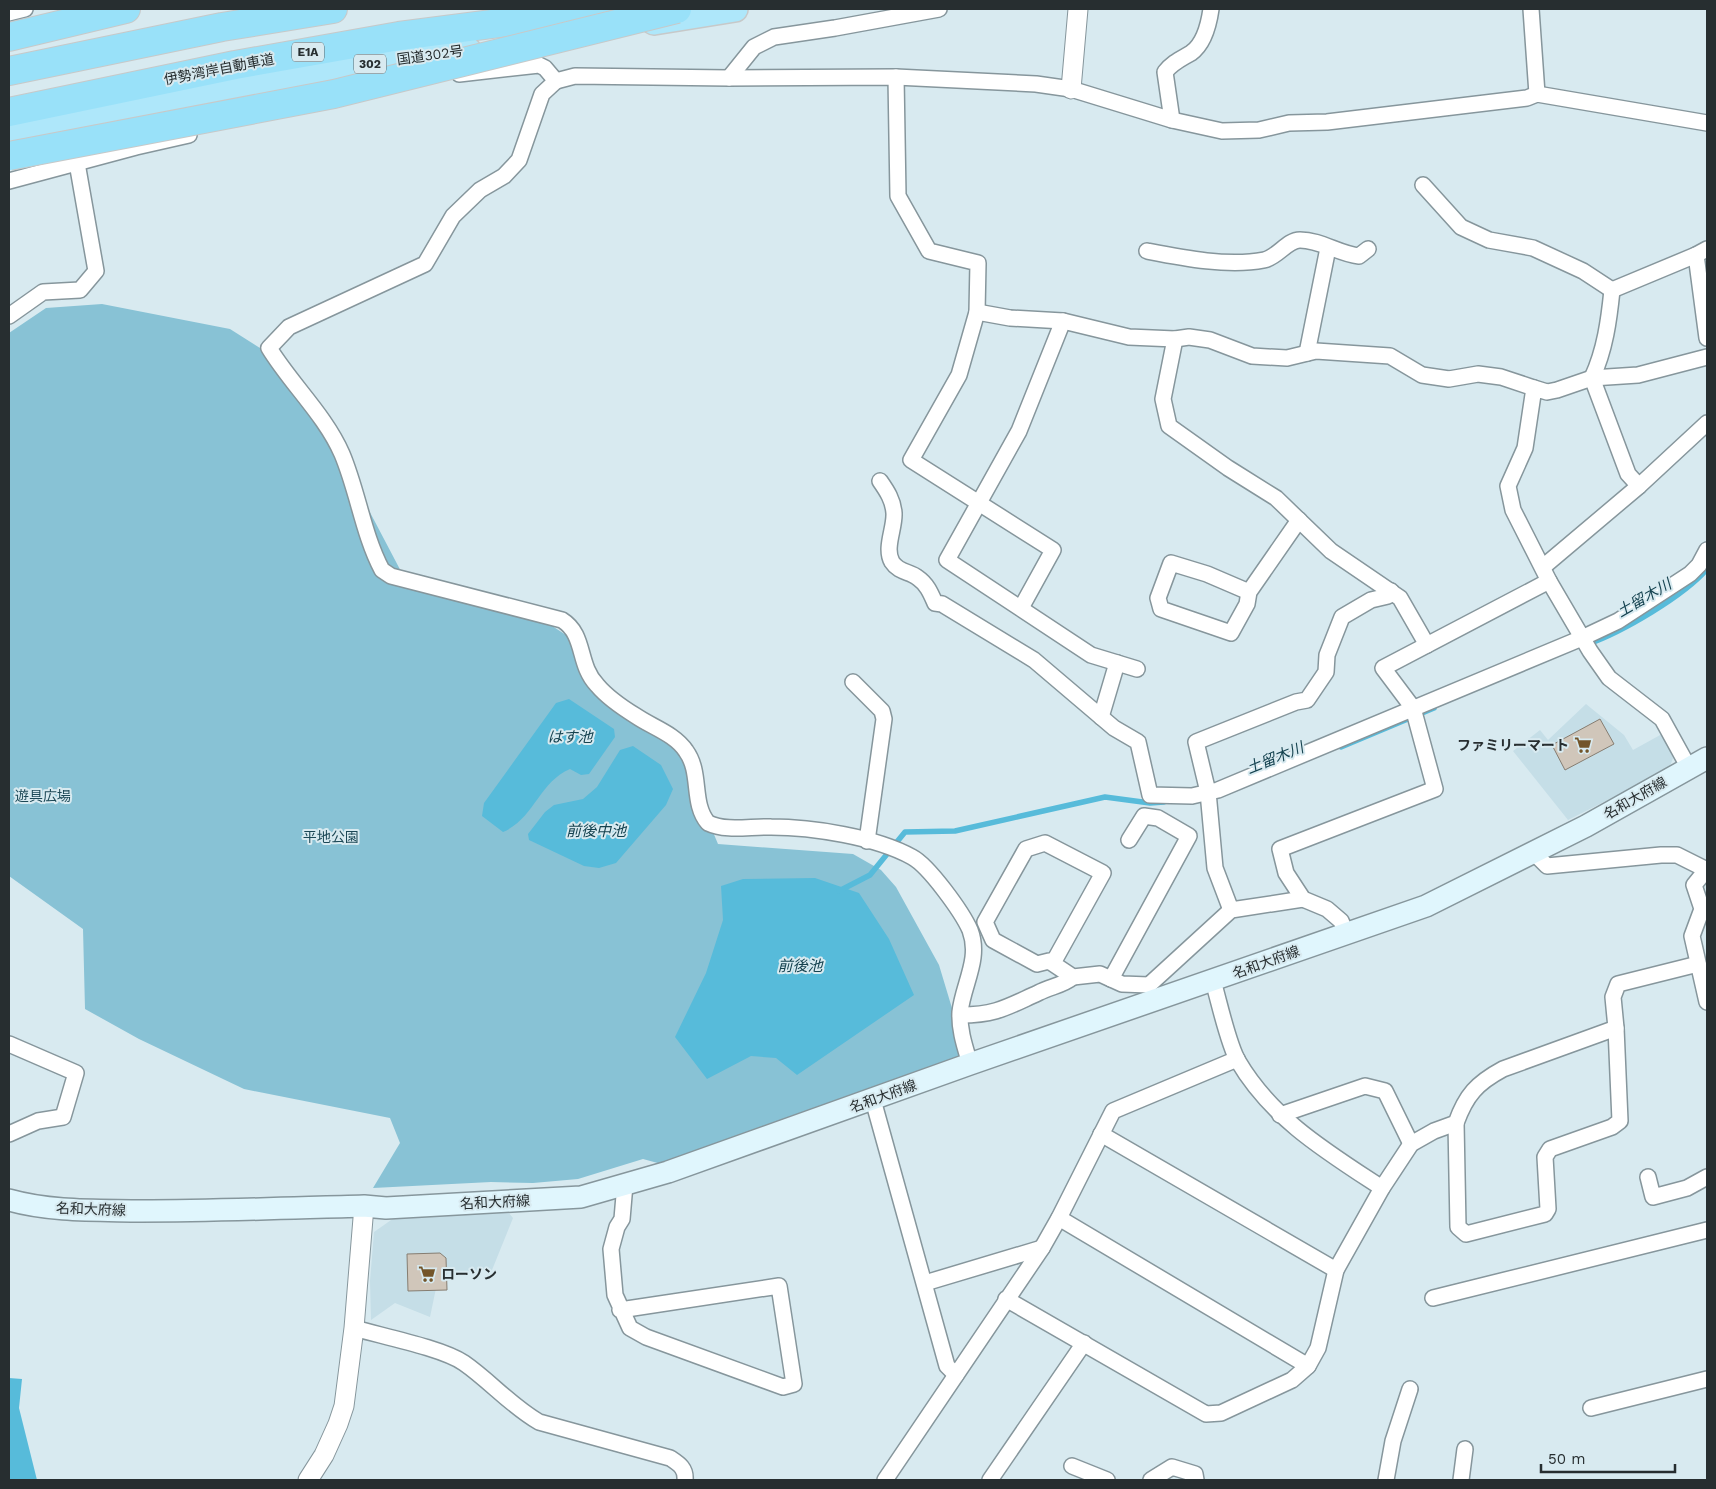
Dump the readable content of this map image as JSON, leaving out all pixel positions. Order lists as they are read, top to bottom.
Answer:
{
  "streets": {
    "highway": [
      "E1A",
      "国道302号",
      "302",
      "伊勢湾岸自動車道"
    ],
    "main road": ["名和大府線"]
  },
  "water": [
    "土留木川",
    "はす池",
    "前後中池",
    "前後池"
  ],
  "parks": ["遊具広場", "平地公園"],
  "places": {
    "supermarket": ["ファミリーマート", "ローソン"]
  },
  "scale_bar": "50 m"
}
